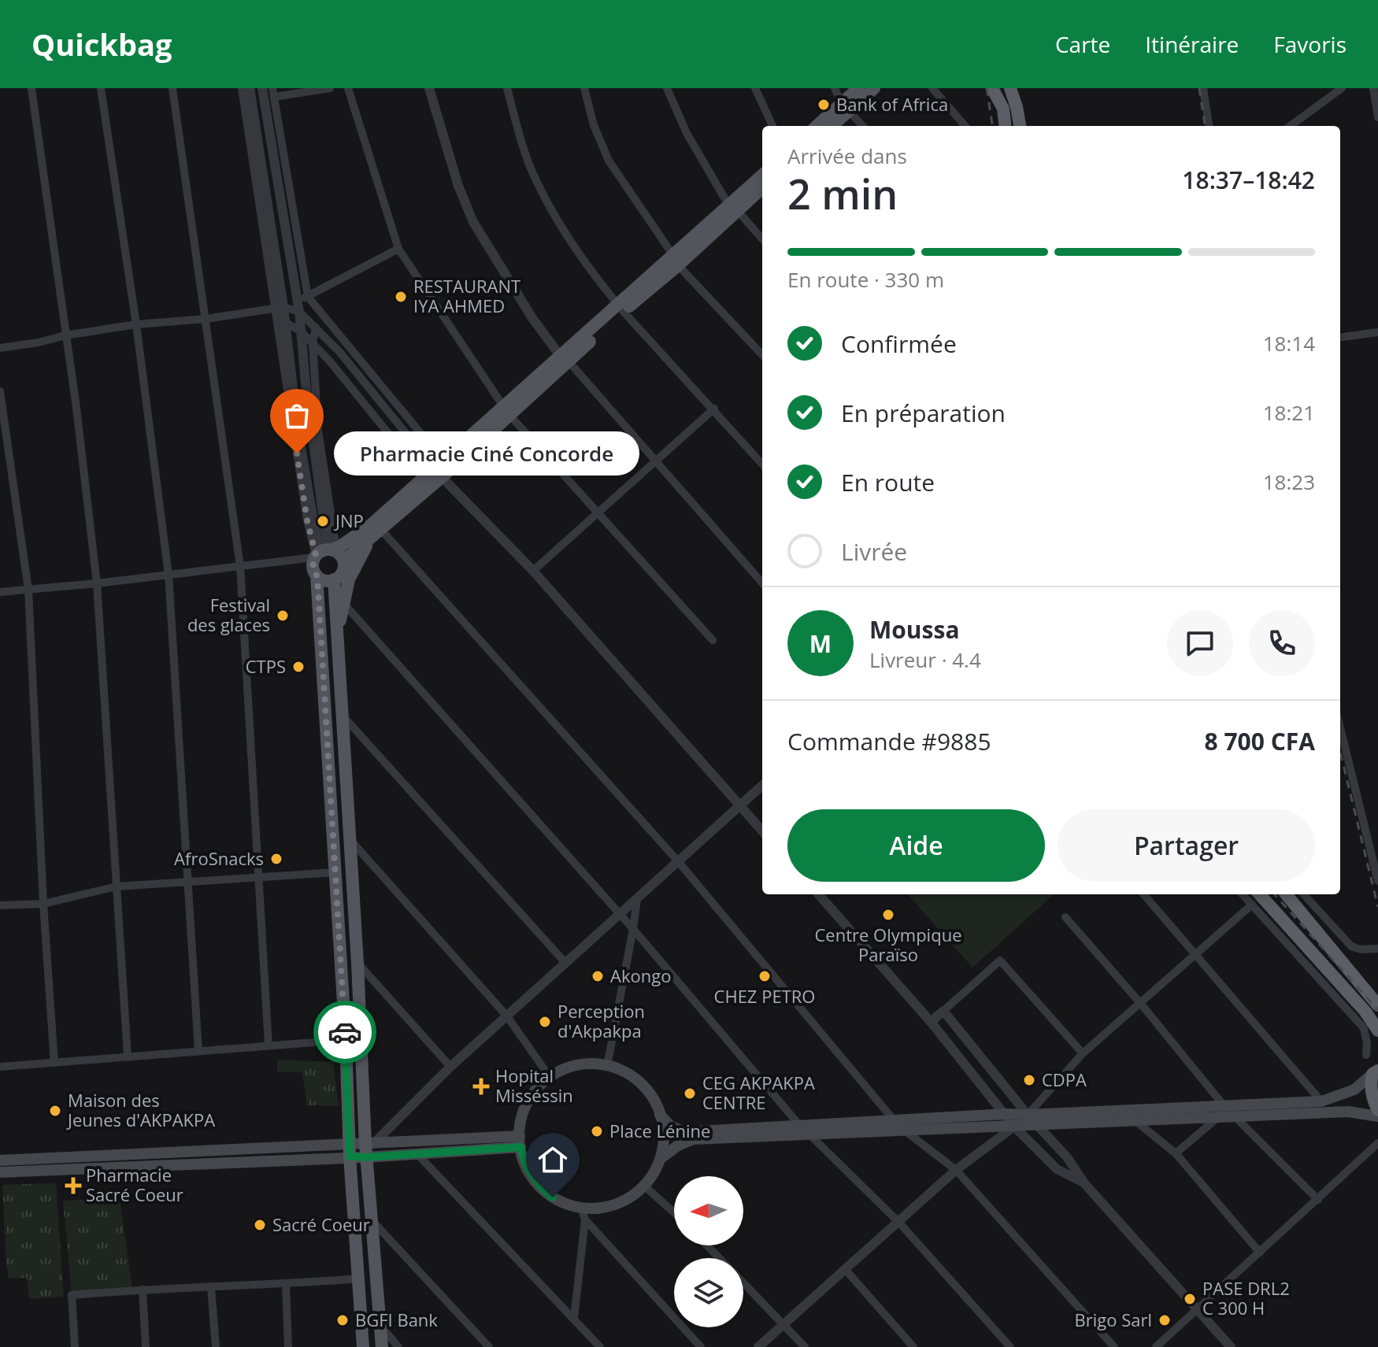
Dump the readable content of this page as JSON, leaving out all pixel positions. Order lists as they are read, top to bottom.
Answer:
{
  "places": {
    "other": [
      "Bank of Africa",
      "RESTAURANT IYA AHMED",
      "Pharmacie Ciné Concorde",
      "JNP",
      "Festival des glaces",
      "CTPS",
      "AfroSnacks",
      "Centre Olympique Paraïso",
      "Akongo",
      "CHEZ PETRO",
      "Perception d'Akpakpa",
      "CDPA",
      "CEG AKPAKPA CENTRE",
      "Maison des Jeunes d'AKPAKPA",
      "Place Lénine",
      "Sacré Coeur",
      "PASE DRL2 C 300 H",
      "BGFI Bank",
      "Brigo Sarl"
    ],
    "health": ["Hopital Misséssin", "Pharmacie Sacré Coeur"]
  },
  "north": "left",
  "page": {
    "header": "Quickbag",
    "nav": ["Carte", "Itinéraire", "Favoris"],
    "heading": ["2 min", "Arrivée dans", "18:37–18:42"],
    "panel": [
      "Moussa",
      "Livreur · 4.4",
      "Commande #9885",
      "8 700 CFA"
    ],
    "bar": "En route · 330 m",
    "list": [
      ["Confirmée", "18:14"],
      ["En préparation", "18:21"],
      ["En route", "18:23"],
      "Livrée"
    ],
    "bubble": "Pharmacie Ciné Concorde",
    "round": "M",
    "buttons": ["Aide", "Partager"]
  }
}
